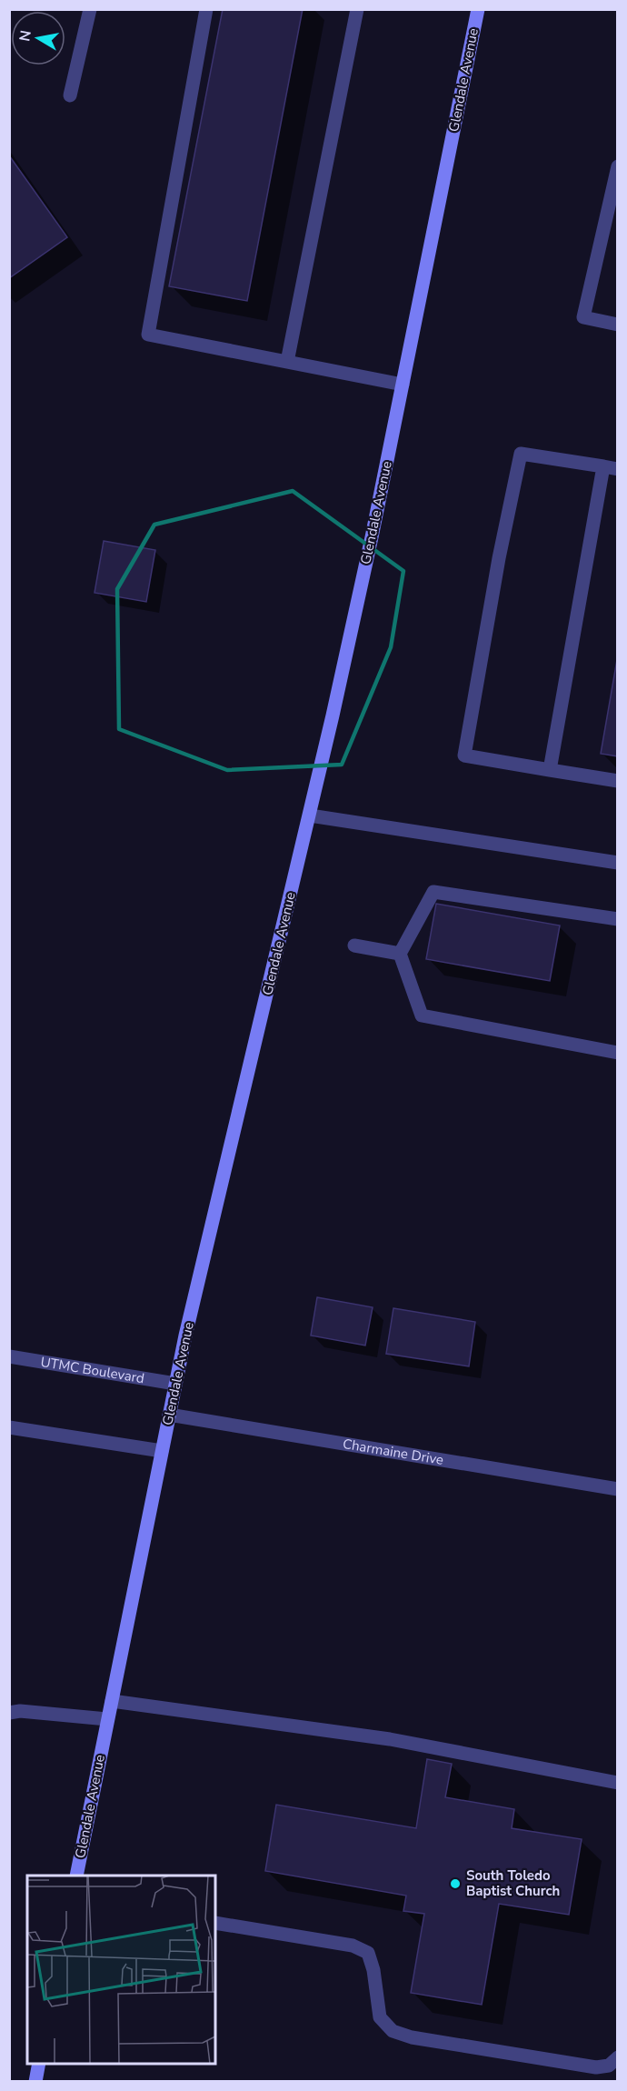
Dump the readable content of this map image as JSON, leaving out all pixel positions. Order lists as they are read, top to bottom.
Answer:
{
  "streets": {
    "main road": ["Glendale Avenue"],
    "street": ["UTMC Boulevard", "Charmaine Drive"]
  },
  "crossings": [
    ["Glendale Avenue", "UTMC Boulevard"],
    ["Glendale Avenue", "Charmaine Drive"]
  ],
  "places": ["South Toledo Baptist Church"],
  "north": "left"
}
